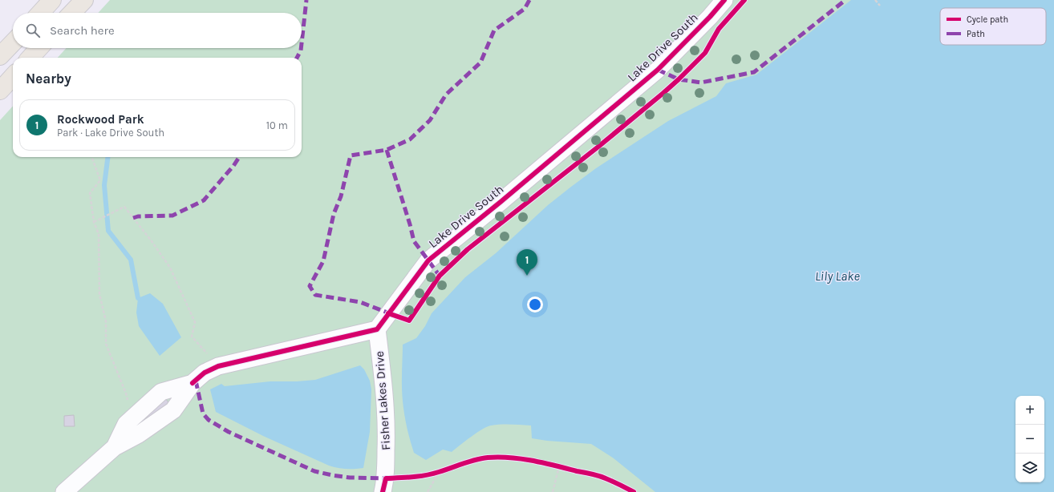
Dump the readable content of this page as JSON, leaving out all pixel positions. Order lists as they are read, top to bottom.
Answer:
{
  "streets": {
    "street": ["Lake Drive South", "Fisher Lakes Drive"]
  },
  "crossings": [
    ["Lake Drive South", "Fisher Lakes Drive"]
  ],
  "water": ["Lily Lake"],
  "legend": ["Cycle path", "Path"],
  "page": {
    "search": "Search here",
    "heading": "Nearby",
    "list": [
      {
        "mark": "1",
        "name": "Rockwood Park",
        "note": "Park · Lake Drive South",
        "value": "10 m"
      }
    ],
    "pins": "1",
    "map_buttons": ["+", "−"]
  }
}
